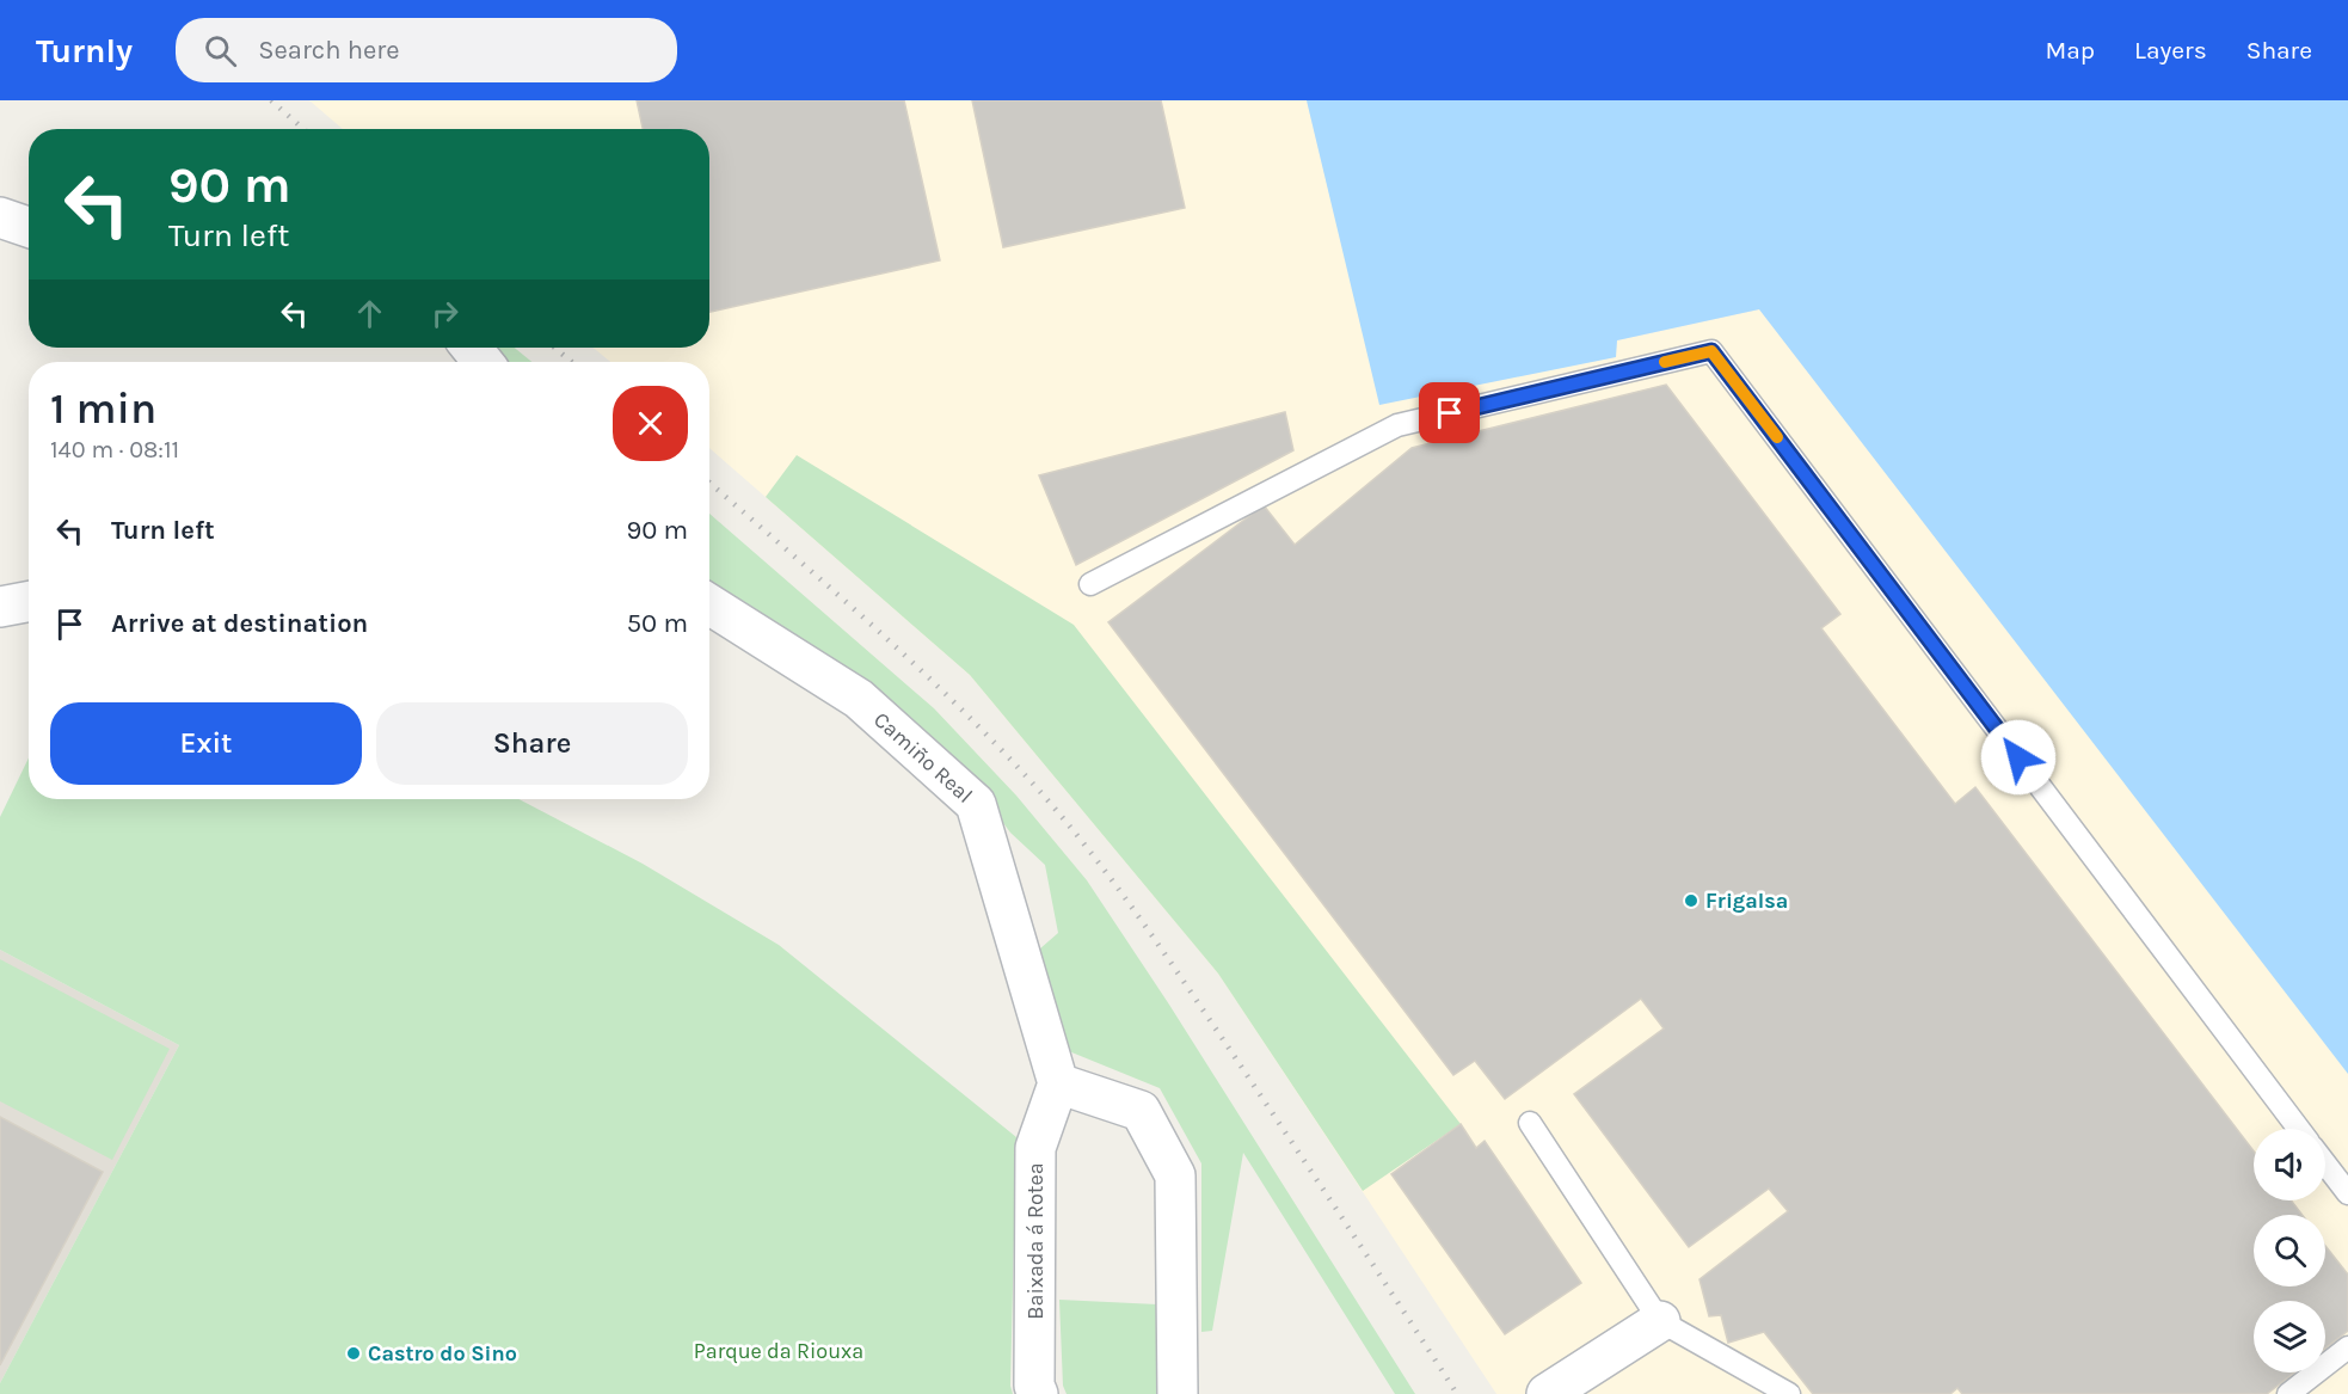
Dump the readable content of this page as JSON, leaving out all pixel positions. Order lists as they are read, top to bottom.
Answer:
{
  "streets": {
    "street": ["Camiño Real", "Baixada á Rotea"]
  },
  "crossings": [
    ["Camiño Real", "Baixada á Rotea"]
  ],
  "parks": ["Parque da Riouxa"],
  "places": ["Frigalsa", "Castro do Sino"],
  "page": {
    "header": "Turnly",
    "search": "Search here",
    "nav": ["Map", "Layers", "Share"],
    "turn": ["90 m", "Turn left"],
    "heading": ["1 min", "140 m · 08:11"],
    "list": [
      {
        "name": "Turn left",
        "value": "90 m"
      },
      {
        "name": "Arrive at destination",
        "value": "50 m"
      }
    ],
    "buttons": ["Exit", "Share"]
  }
}
